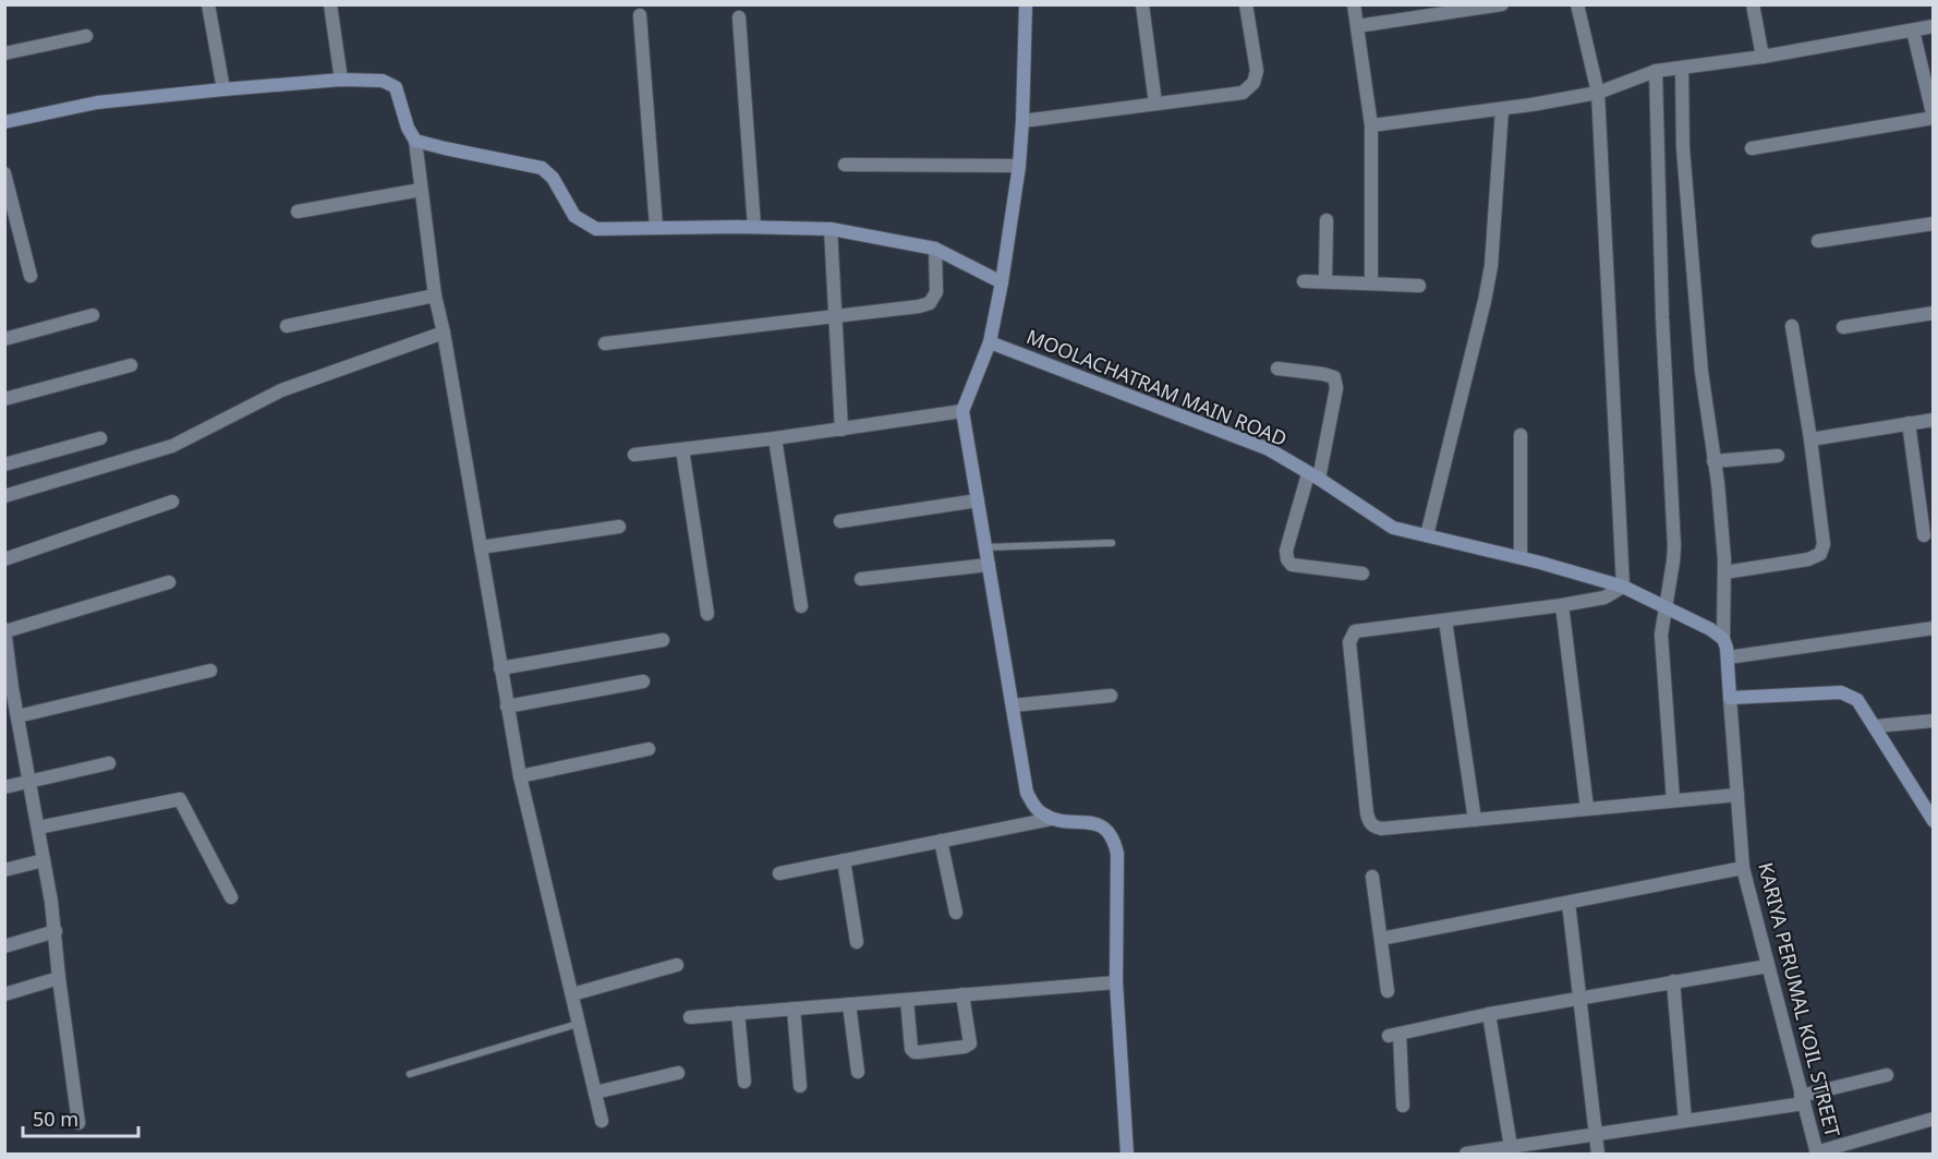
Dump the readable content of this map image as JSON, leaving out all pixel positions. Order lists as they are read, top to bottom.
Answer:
{
  "streets": {
    "street": ["MOOLACHATRAM MAIN ROAD", "KARIYA PERUMAL KOIL STREET"]
  },
  "scale_bar": "50 m"
}
